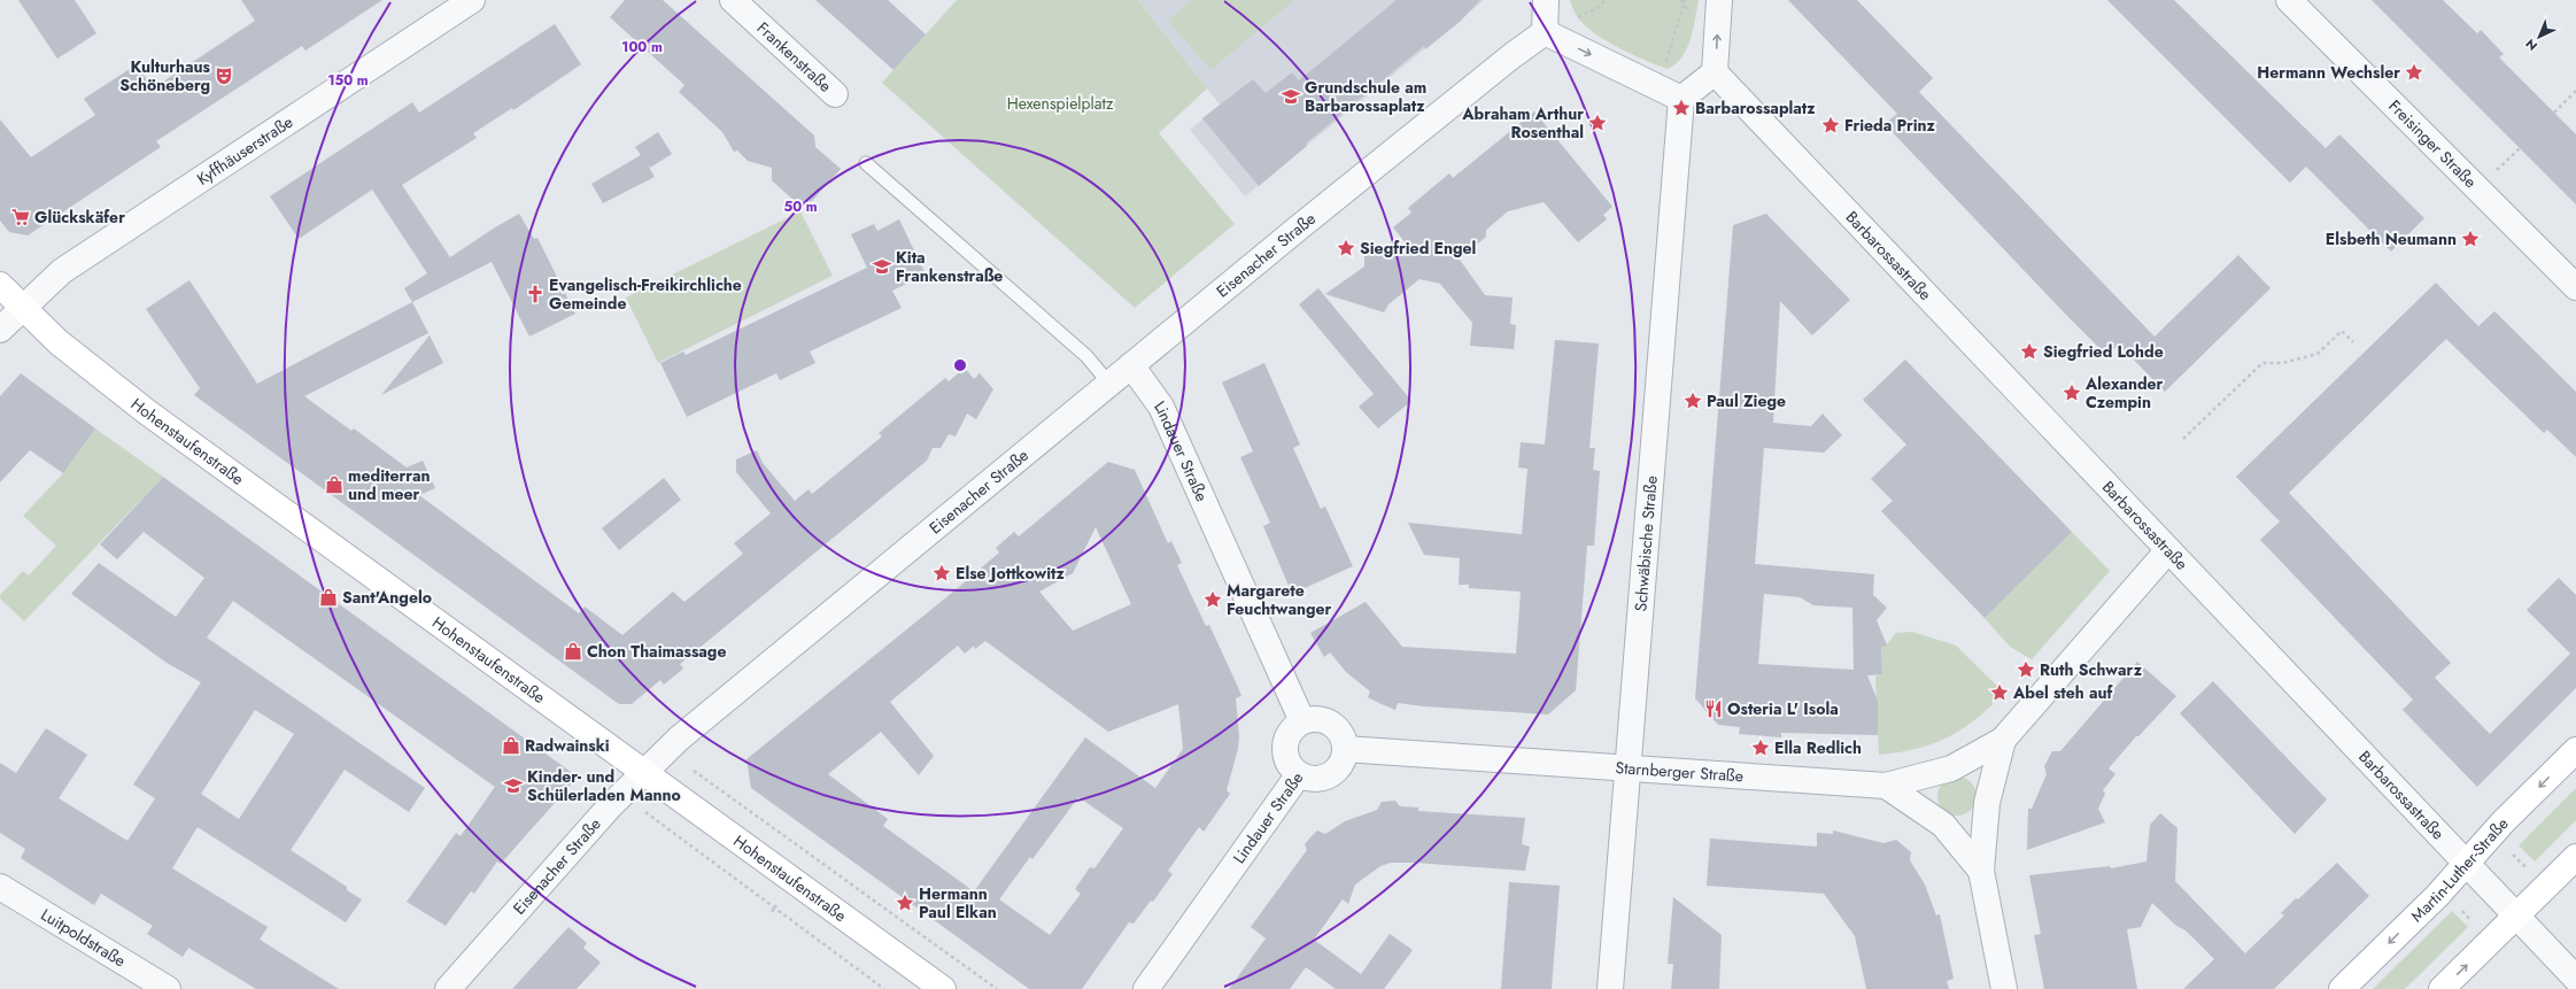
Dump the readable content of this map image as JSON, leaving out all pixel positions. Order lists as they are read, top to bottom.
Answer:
{
  "streets": {
    "main road": ["Hohenstaufenstraße", "Martin-Luther-Straße"],
    "street": [
      "Frankenstraße",
      "Freisinger Straße",
      "Kyffhäuserstraße",
      "Eisenacher Straße",
      "Barbarossastraße",
      "Lindauer Straße",
      "Schwäbische Straße",
      "Starnberger Straße",
      "Luitpoldstraße"
    ]
  },
  "crossings": [
    ["Kyffhäuserstraße", "Hohenstaufenstraße"],
    ["Eisenacher Straße", "Hohenstaufenstraße"],
    ["Eisenacher Straße", "Lindauer Straße"],
    ["Barbarossastraße", "Martin-Luther-Straße"],
    ["Lindauer Straße", "Starnberger Straße"],
    ["Schwäbische Straße", "Starnberger Straße"]
  ],
  "parks": ["Hexenspielplatz"],
  "places": {
    "place": [
      "Hermann Wechsler",
      "Barbarossaplatz",
      "Abraham Arthur Rosenthal",
      "Frieda Prinz",
      "Elsbeth Neumann",
      "Siegfried Engel",
      "Siegfried Lohde",
      "Alexander Czempin",
      "Paul Ziege",
      "Else Jottkowitz",
      "Margarete Feuchtwanger",
      "Ruth Schwarz",
      "Abel steh auf",
      "Ella Redlich",
      "Hermann Paul Elkan"
    ],
    "theatre": ["Kulturhaus Schöneberg"],
    "school or university": ["Grundschule am Barbarossaplatz", "Kita Frankenstraße", "Kinder- und Schülerladen Manno"],
    "supermarket": ["Glückskäfer"],
    "church": ["Evangelisch-Freikirchliche Gemeinde"],
    "shop": [
      "mediterran und meer",
      "Sant'Angelo",
      "Chon Thaimassage",
      "Radwainski"
    ],
    "restaurant": ["Osteria L' Isola"]
  },
  "north": "bottom left",
  "rings": ["100 m", "150 m", "50 m"]
}
